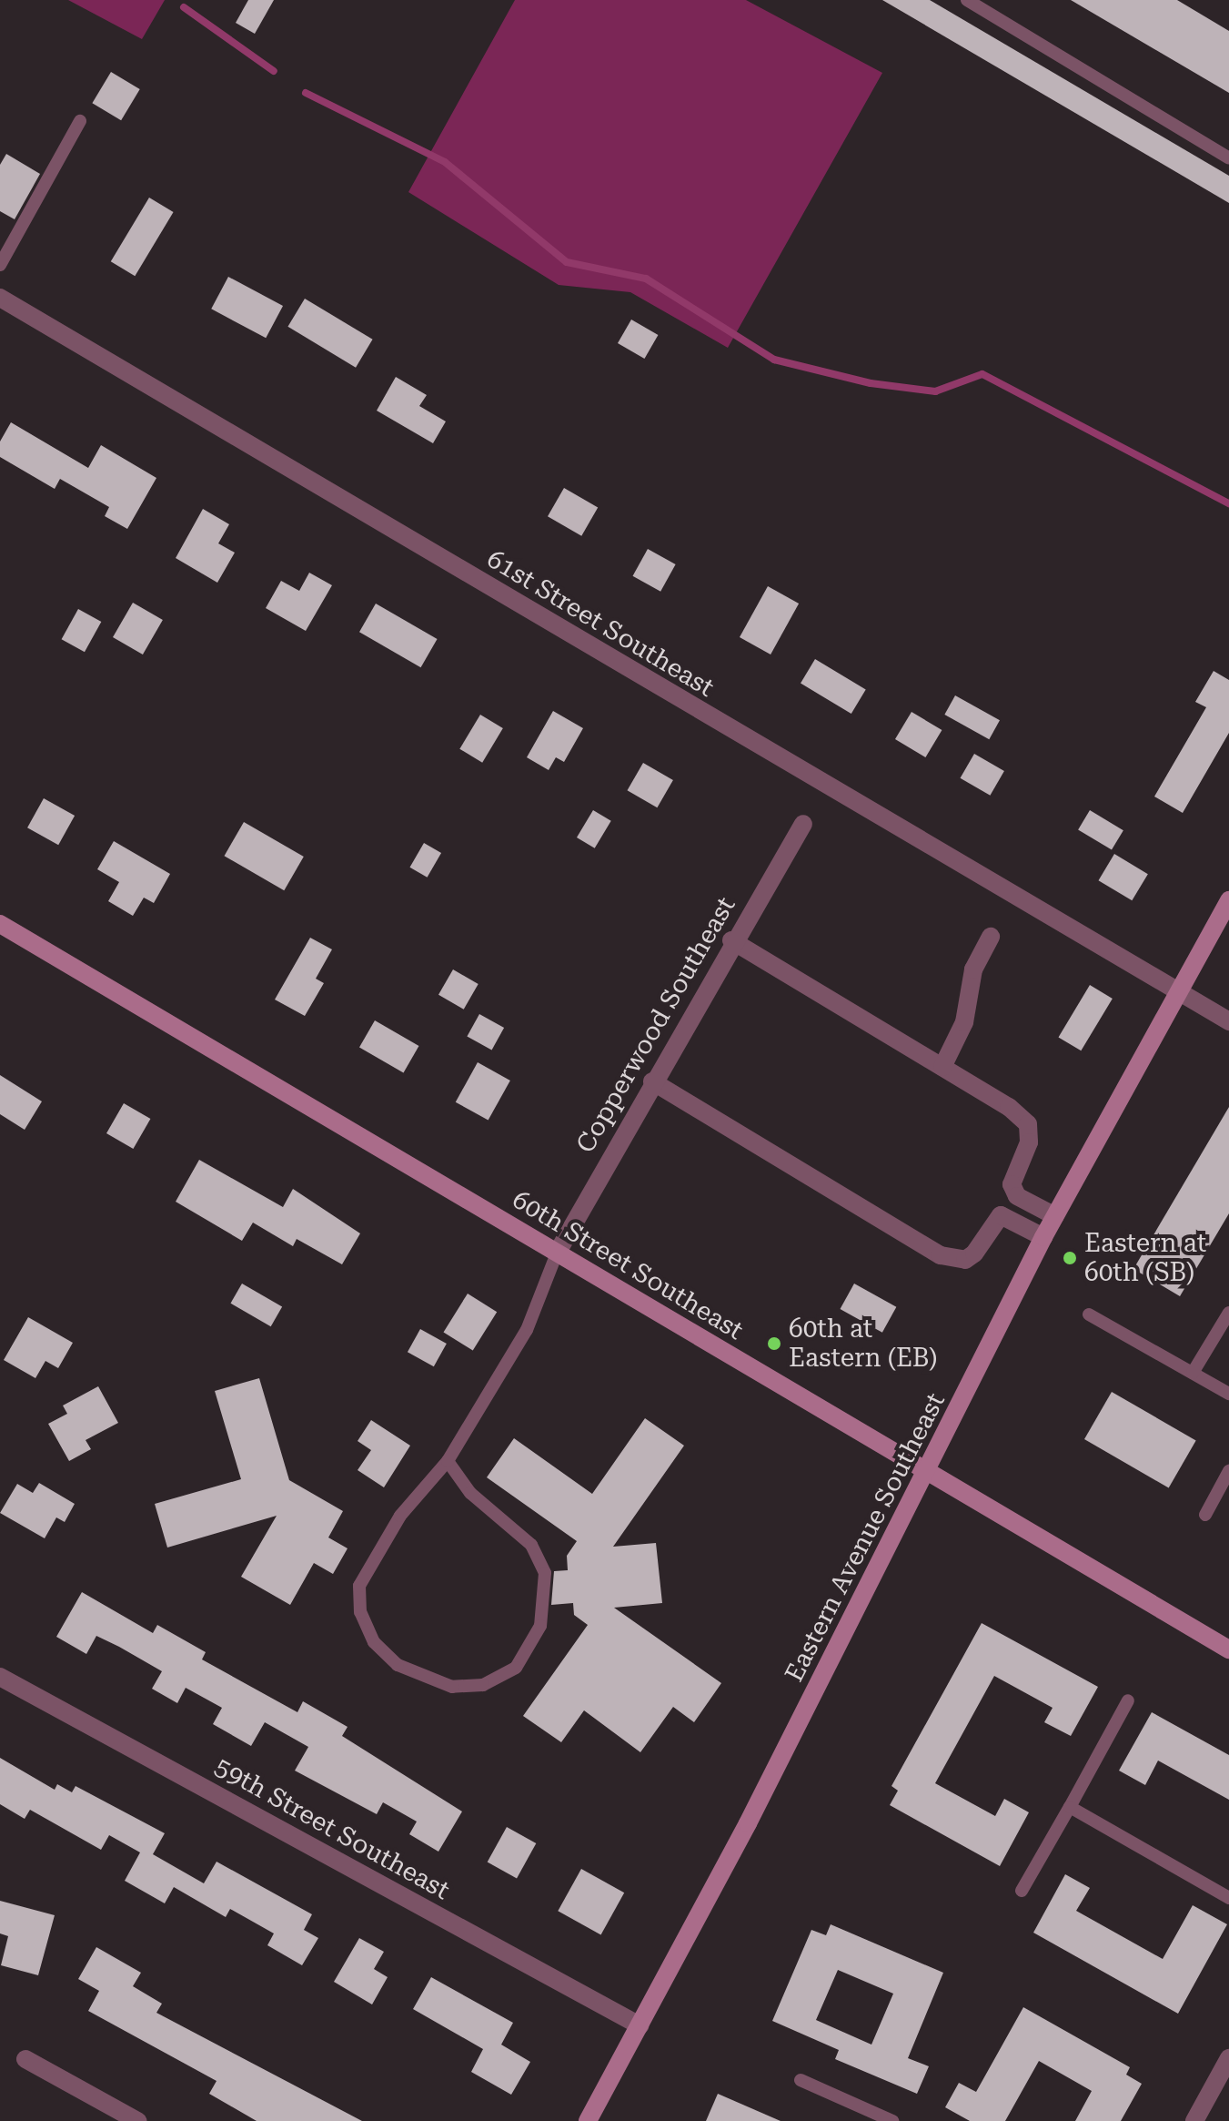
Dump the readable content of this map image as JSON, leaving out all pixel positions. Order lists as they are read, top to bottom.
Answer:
{
  "streets": {
    "main road": ["60th Street Southeast", "Eastern Avenue Southeast"],
    "street": ["61st Street Southeast", "Copperwood Southeast", "59th Street Southeast"]
  },
  "crossings": [
    ["61st Street Southeast", "Eastern Avenue Southeast"],
    ["Copperwood Southeast", "60th Street Southeast"],
    ["60th Street Southeast", "Eastern Avenue Southeast"],
    ["Eastern Avenue Southeast", "59th Street Southeast"]
  ],
  "places": ["Eastern at 60th (SB)", "60th at Eastern (EB)"]
}
